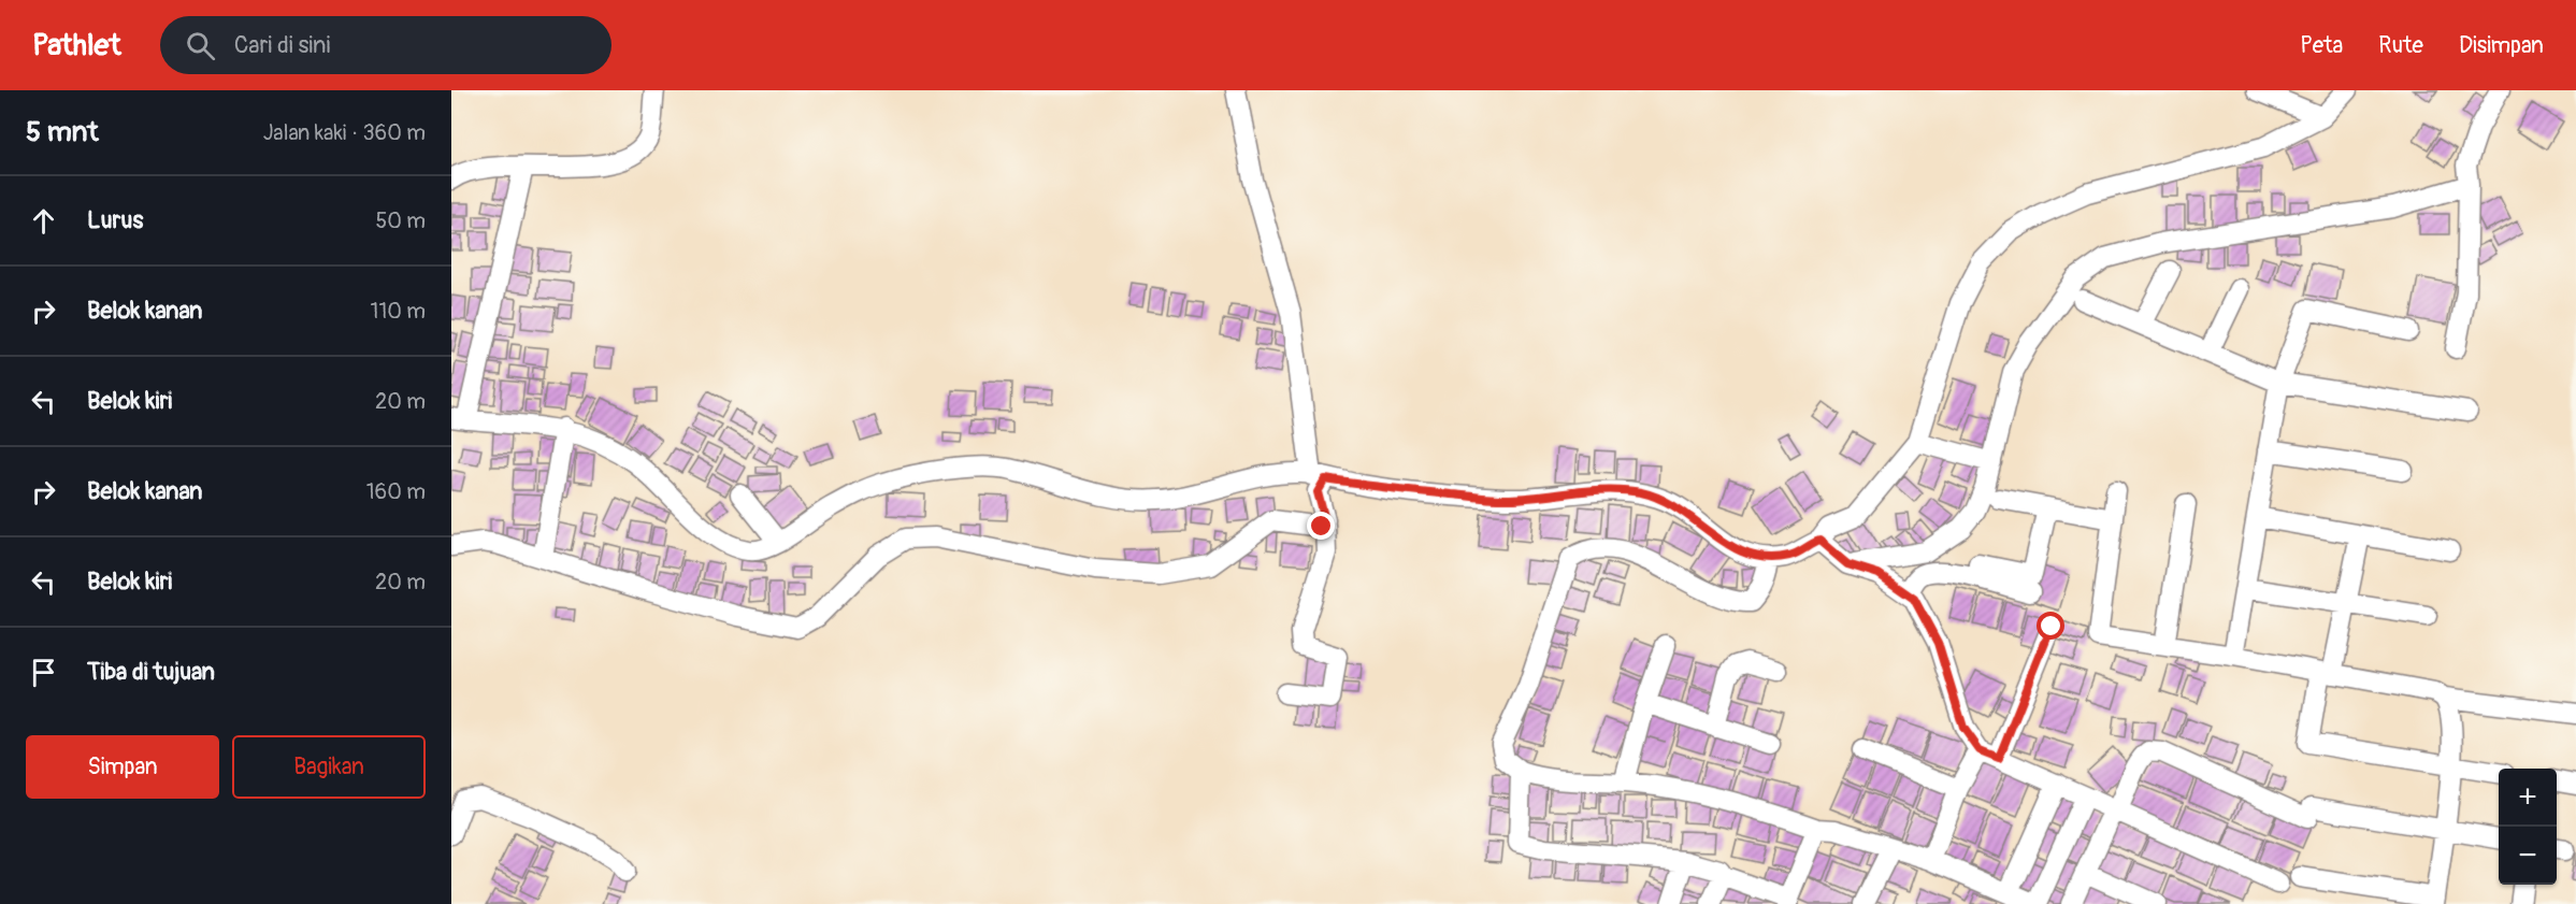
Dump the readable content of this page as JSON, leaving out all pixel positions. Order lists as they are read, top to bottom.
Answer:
{
  "page": {
    "header": "Pathlet",
    "search": "Cari di sini",
    "nav": ["Peta", "Rute", "Disimpan"],
    "heading": ["5 mnt", "Jalan kaki · 360 m"],
    "list": [
      ["Lurus", "50 m"],
      ["Belok kanan", "110 m"],
      ["Belok kiri", "20 m"],
      ["Belok kanan", "160 m"],
      ["Belok kiri", "20 m"],
      "Tiba di tujuan"
    ],
    "buttons": ["Simpan", "Bagikan"],
    "map_buttons": ["+", "−"]
  }
}
